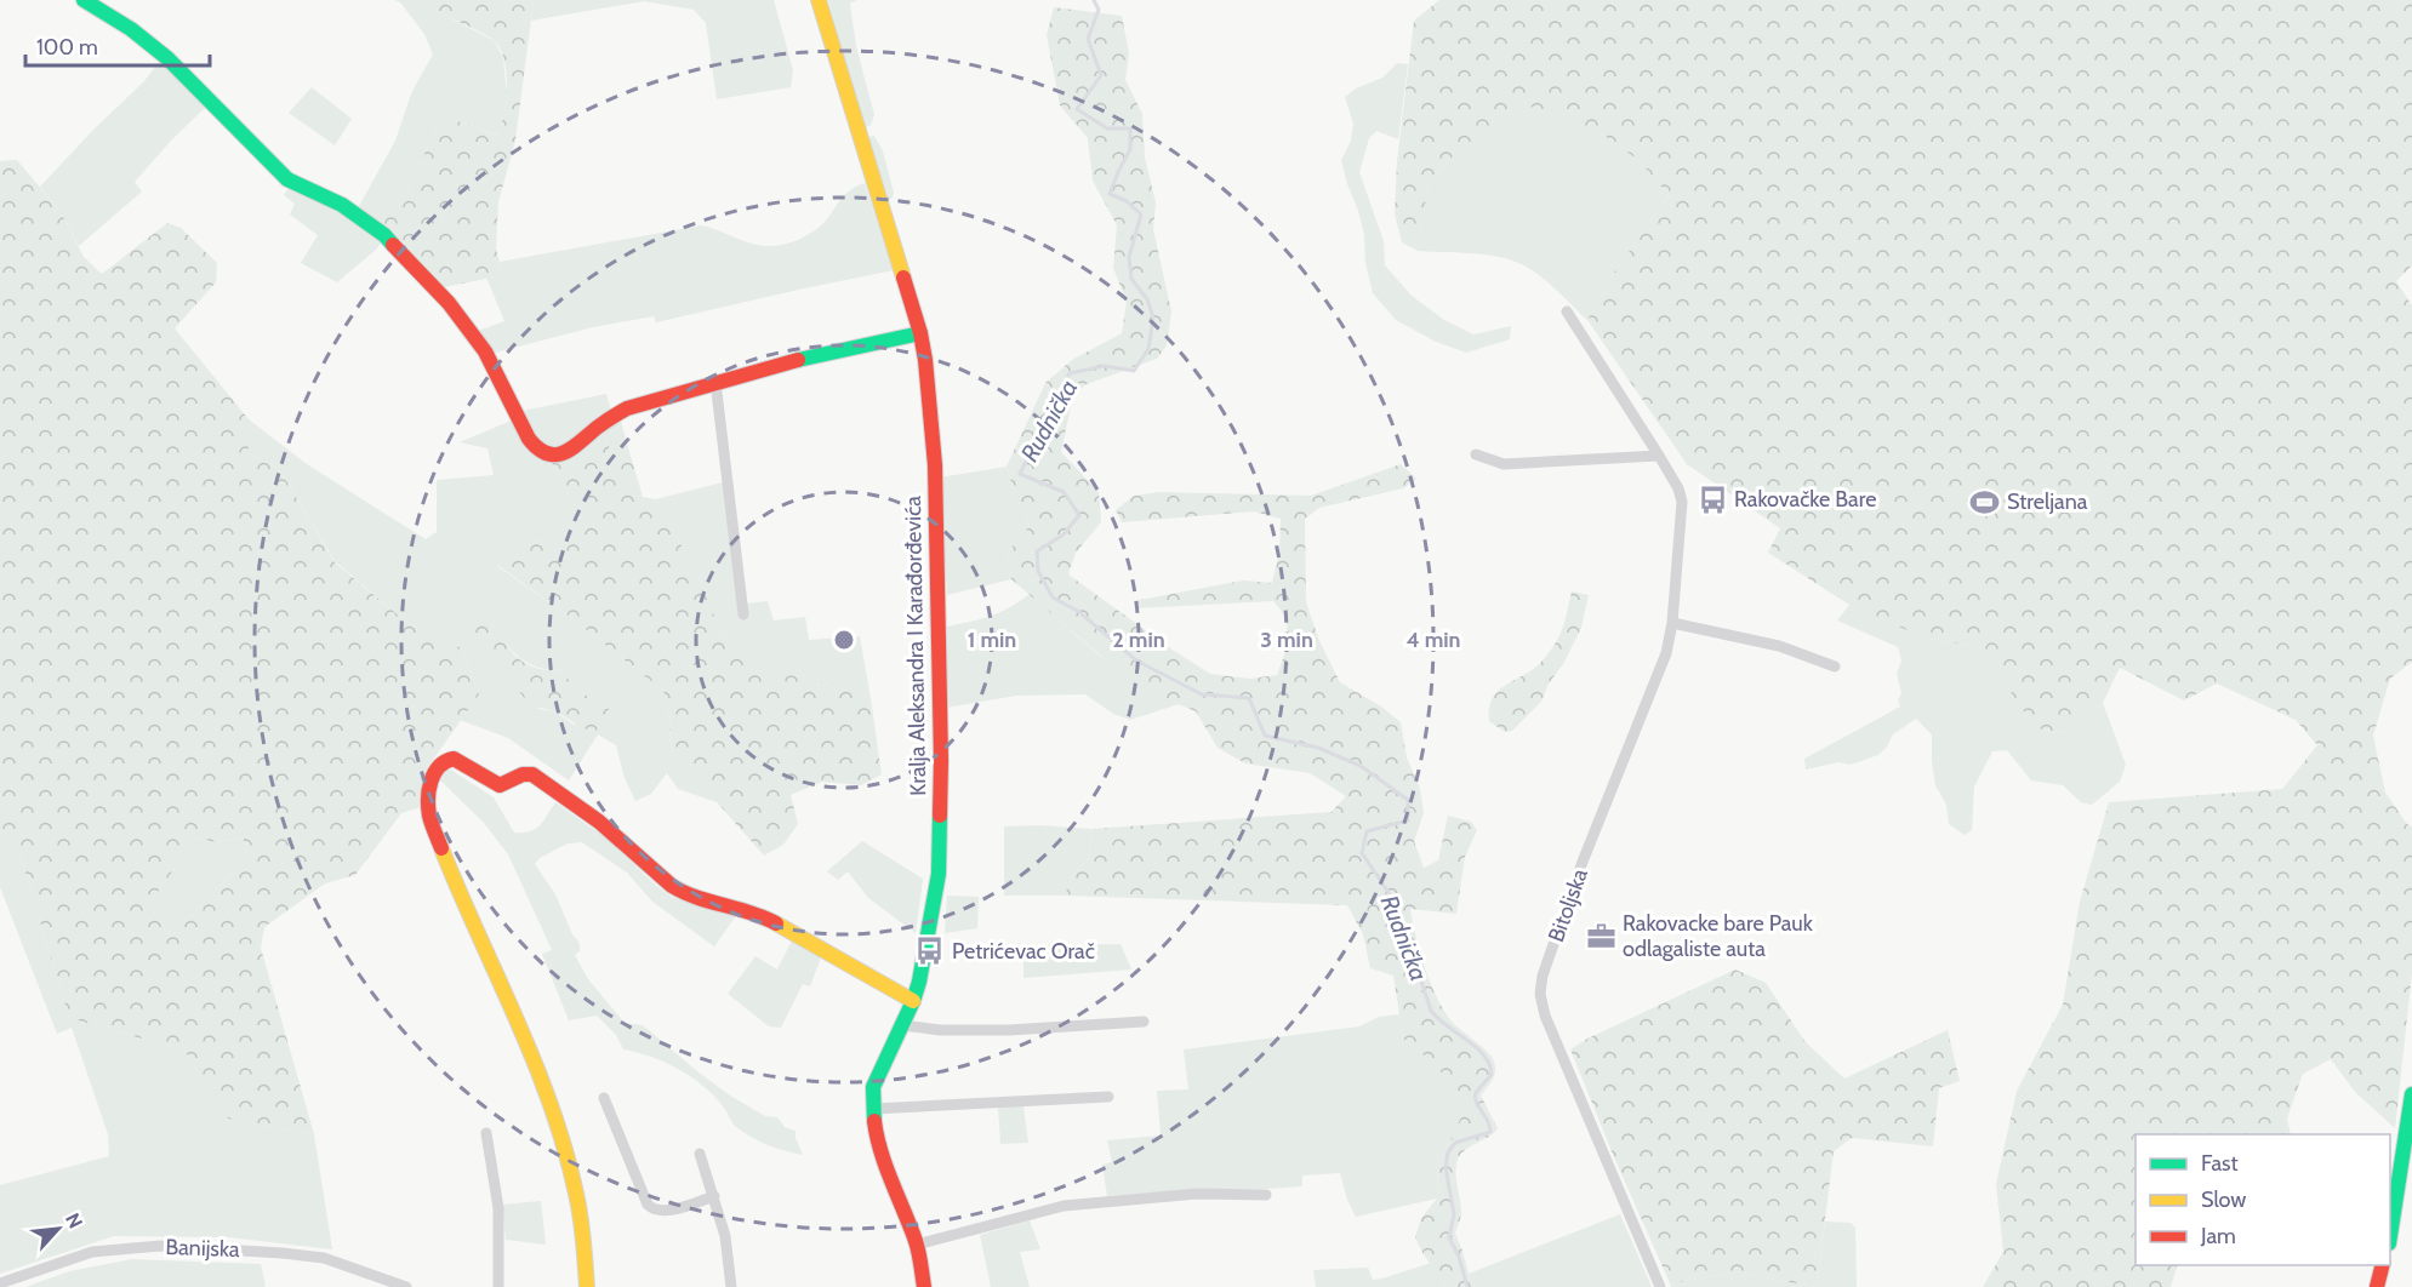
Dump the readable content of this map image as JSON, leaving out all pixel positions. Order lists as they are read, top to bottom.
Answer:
{
  "streets": {
    "street": ["Kralja Aleksandra I Karađorđevića", "Bitoljska", "Banijska"]
  },
  "water": ["Rudnička"],
  "places": {
    "bus stop": ["Rakovačke Bare", "Petrićevac Orač"],
    "sports": ["Streljana"],
    "office": ["Rakovacke bare Pauk odlagaliste auta"]
  },
  "legend": ["Fast", "Slow", "Jam"],
  "scale_bar": "100 m",
  "north": "top right",
  "rings": [
    "1 min",
    "2 min",
    "3 min",
    "4 min"
  ]
}
